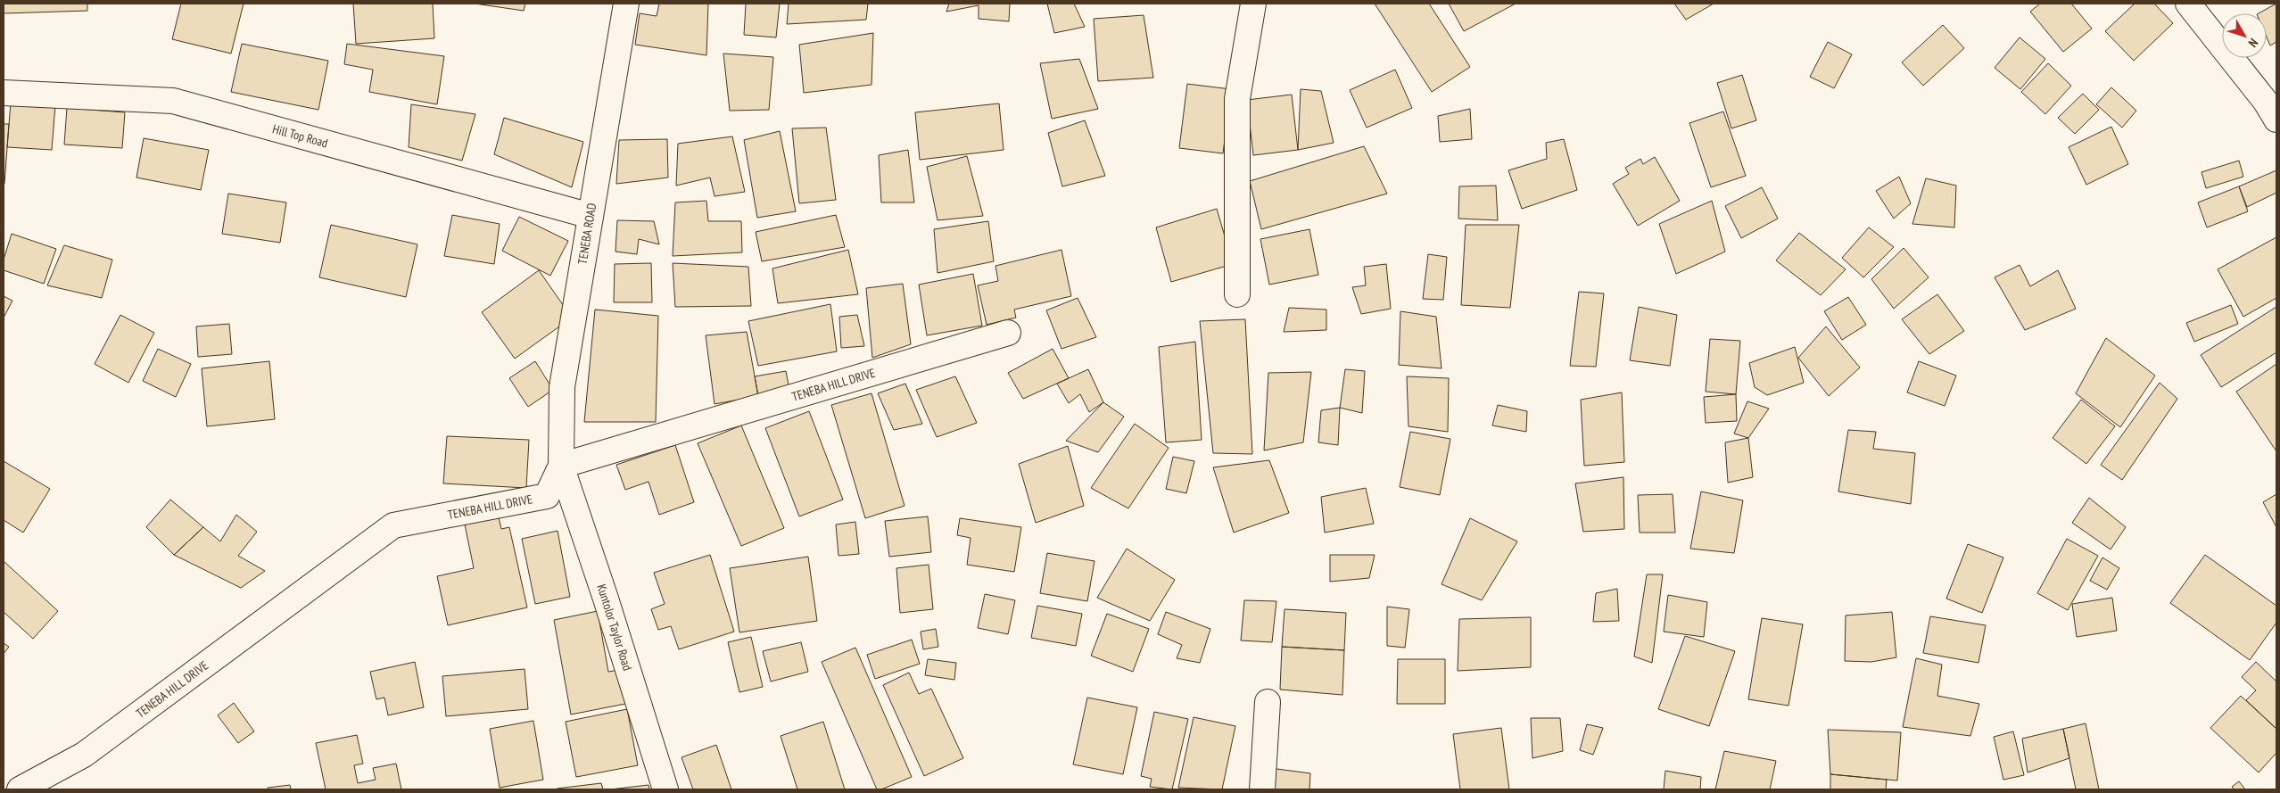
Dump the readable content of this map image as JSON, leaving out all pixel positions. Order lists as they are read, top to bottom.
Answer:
{
  "streets": {
    "street": [
      "Hill Top Road",
      "TENEBA ROAD",
      "TENEBA HILL DRIVE",
      "Kuntolor Taylor Road"
    ]
  },
  "crossings": [
    ["Hill Top Road", "TENEBA ROAD"],
    ["TENEBA ROAD", "TENEBA HILL DRIVE"],
    ["TENEBA ROAD", "Kuntolor Taylor Road"],
    ["TENEBA HILL DRIVE", "Kuntolor Taylor Road"]
  ],
  "north": "bottom right"
}
